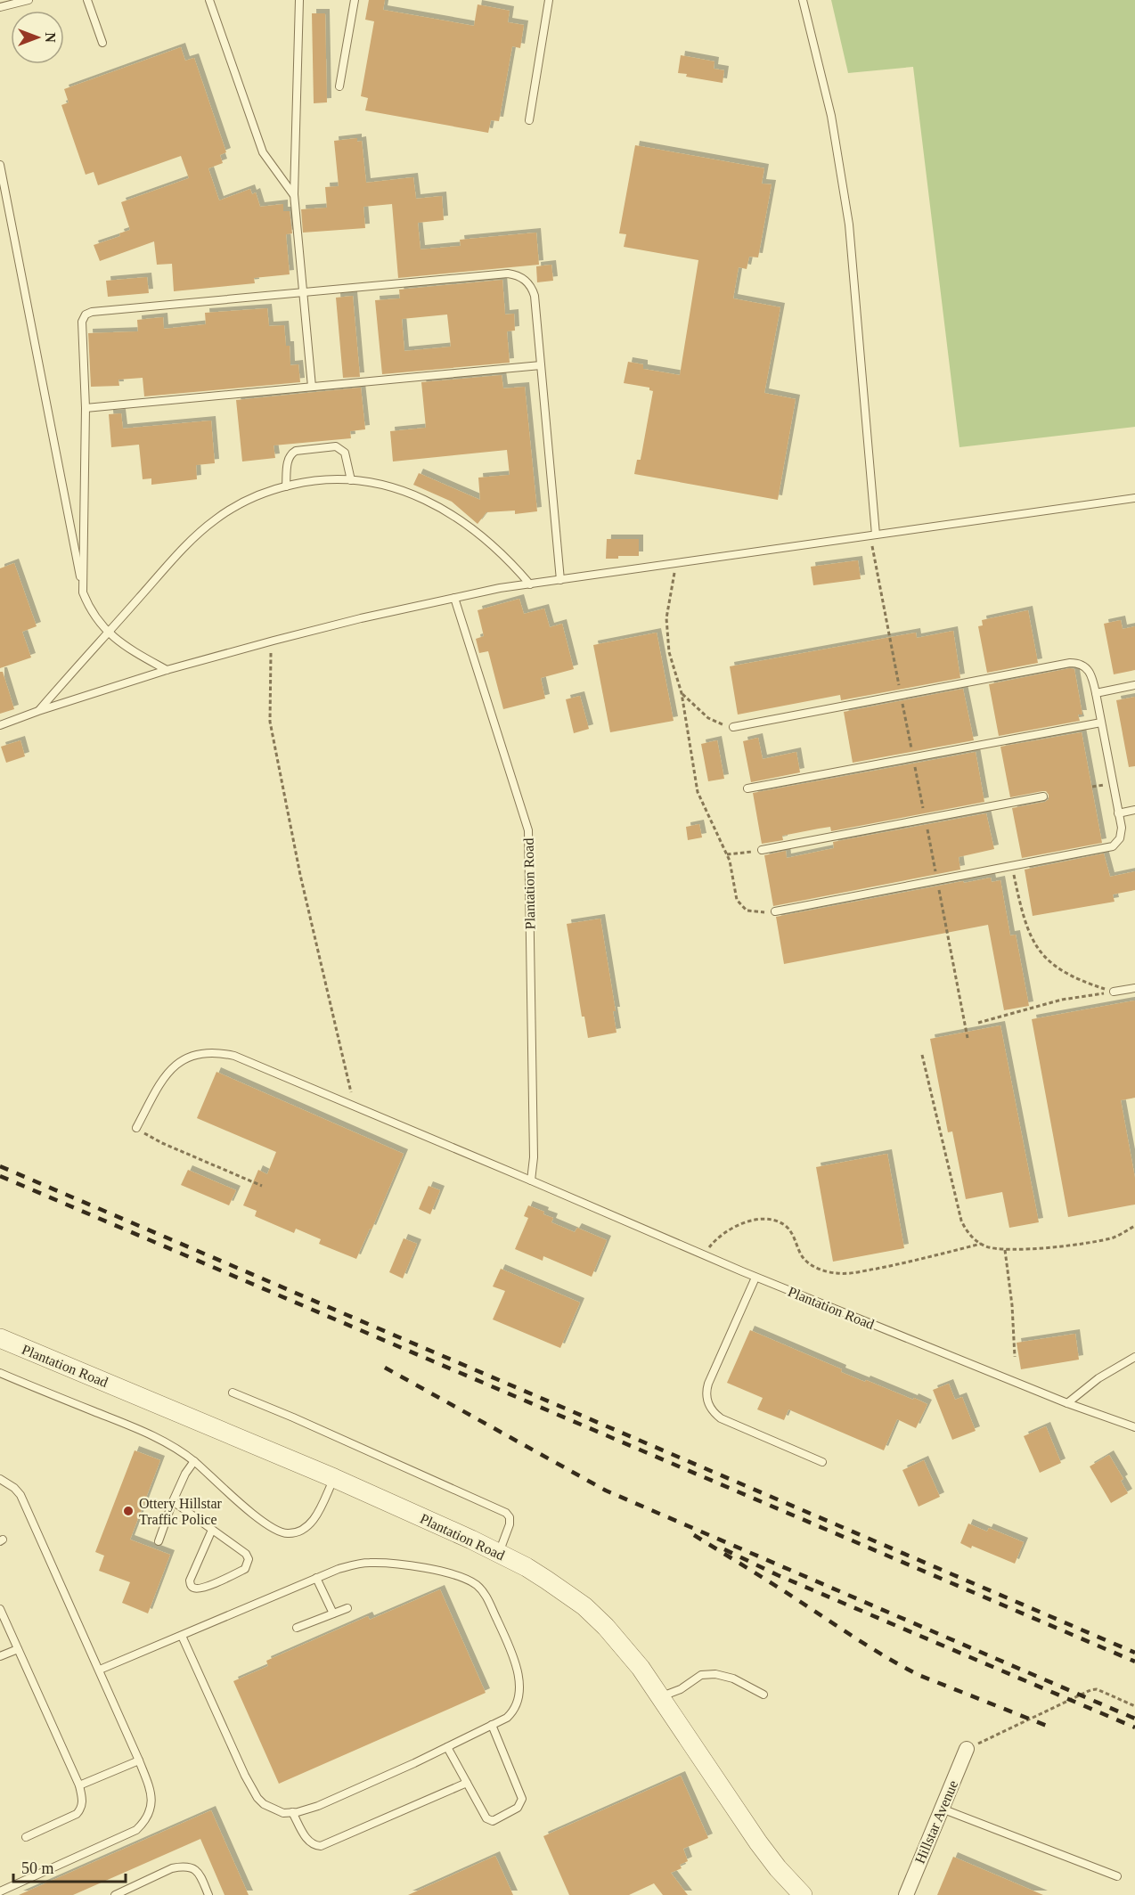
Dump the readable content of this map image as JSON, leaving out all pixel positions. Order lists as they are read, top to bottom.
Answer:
{
  "streets": {
    "street": ["Plantation Road", "Hillstar Avenue"]
  },
  "places": ["Ottery Hillstar Traffic Police"],
  "scale_bar": "50 m",
  "north": "right"
}
